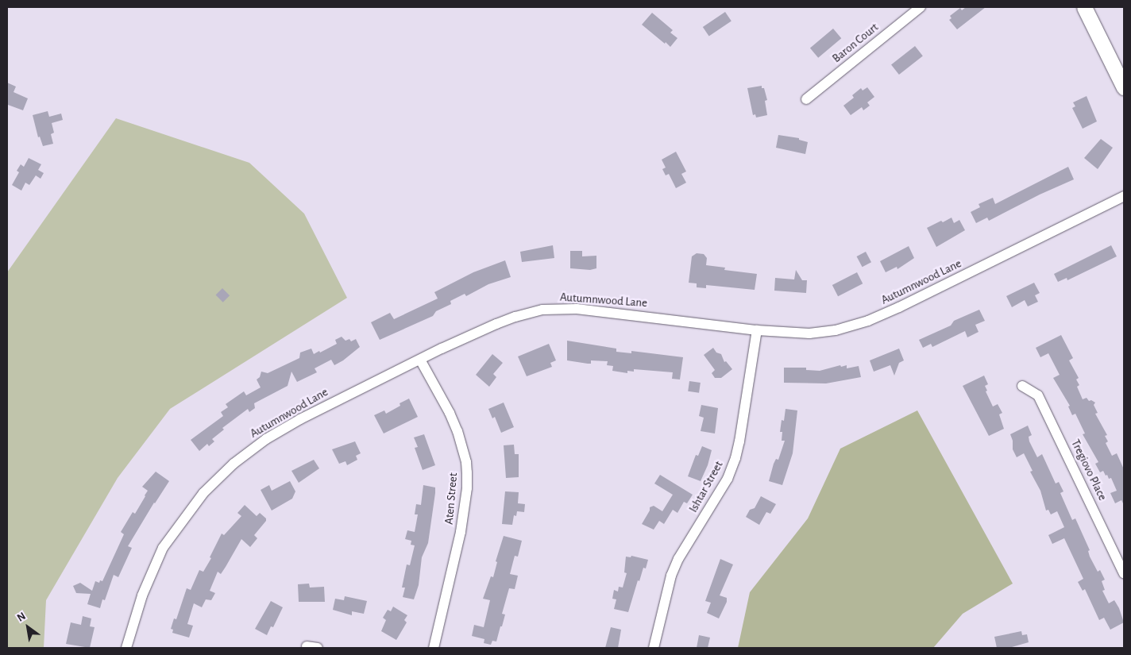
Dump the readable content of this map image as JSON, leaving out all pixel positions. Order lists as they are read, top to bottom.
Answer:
{
  "streets": {
    "street": [
      "Baron Court",
      "Autumnwood Lane",
      "Tregiovo Place",
      "Ishtar Street",
      "Aten Street"
    ]
  },
  "crossings": [
    ["Autumnwood Lane", "Ishtar Street"],
    ["Autumnwood Lane", "Aten Street"]
  ],
  "north": "top left"
}
